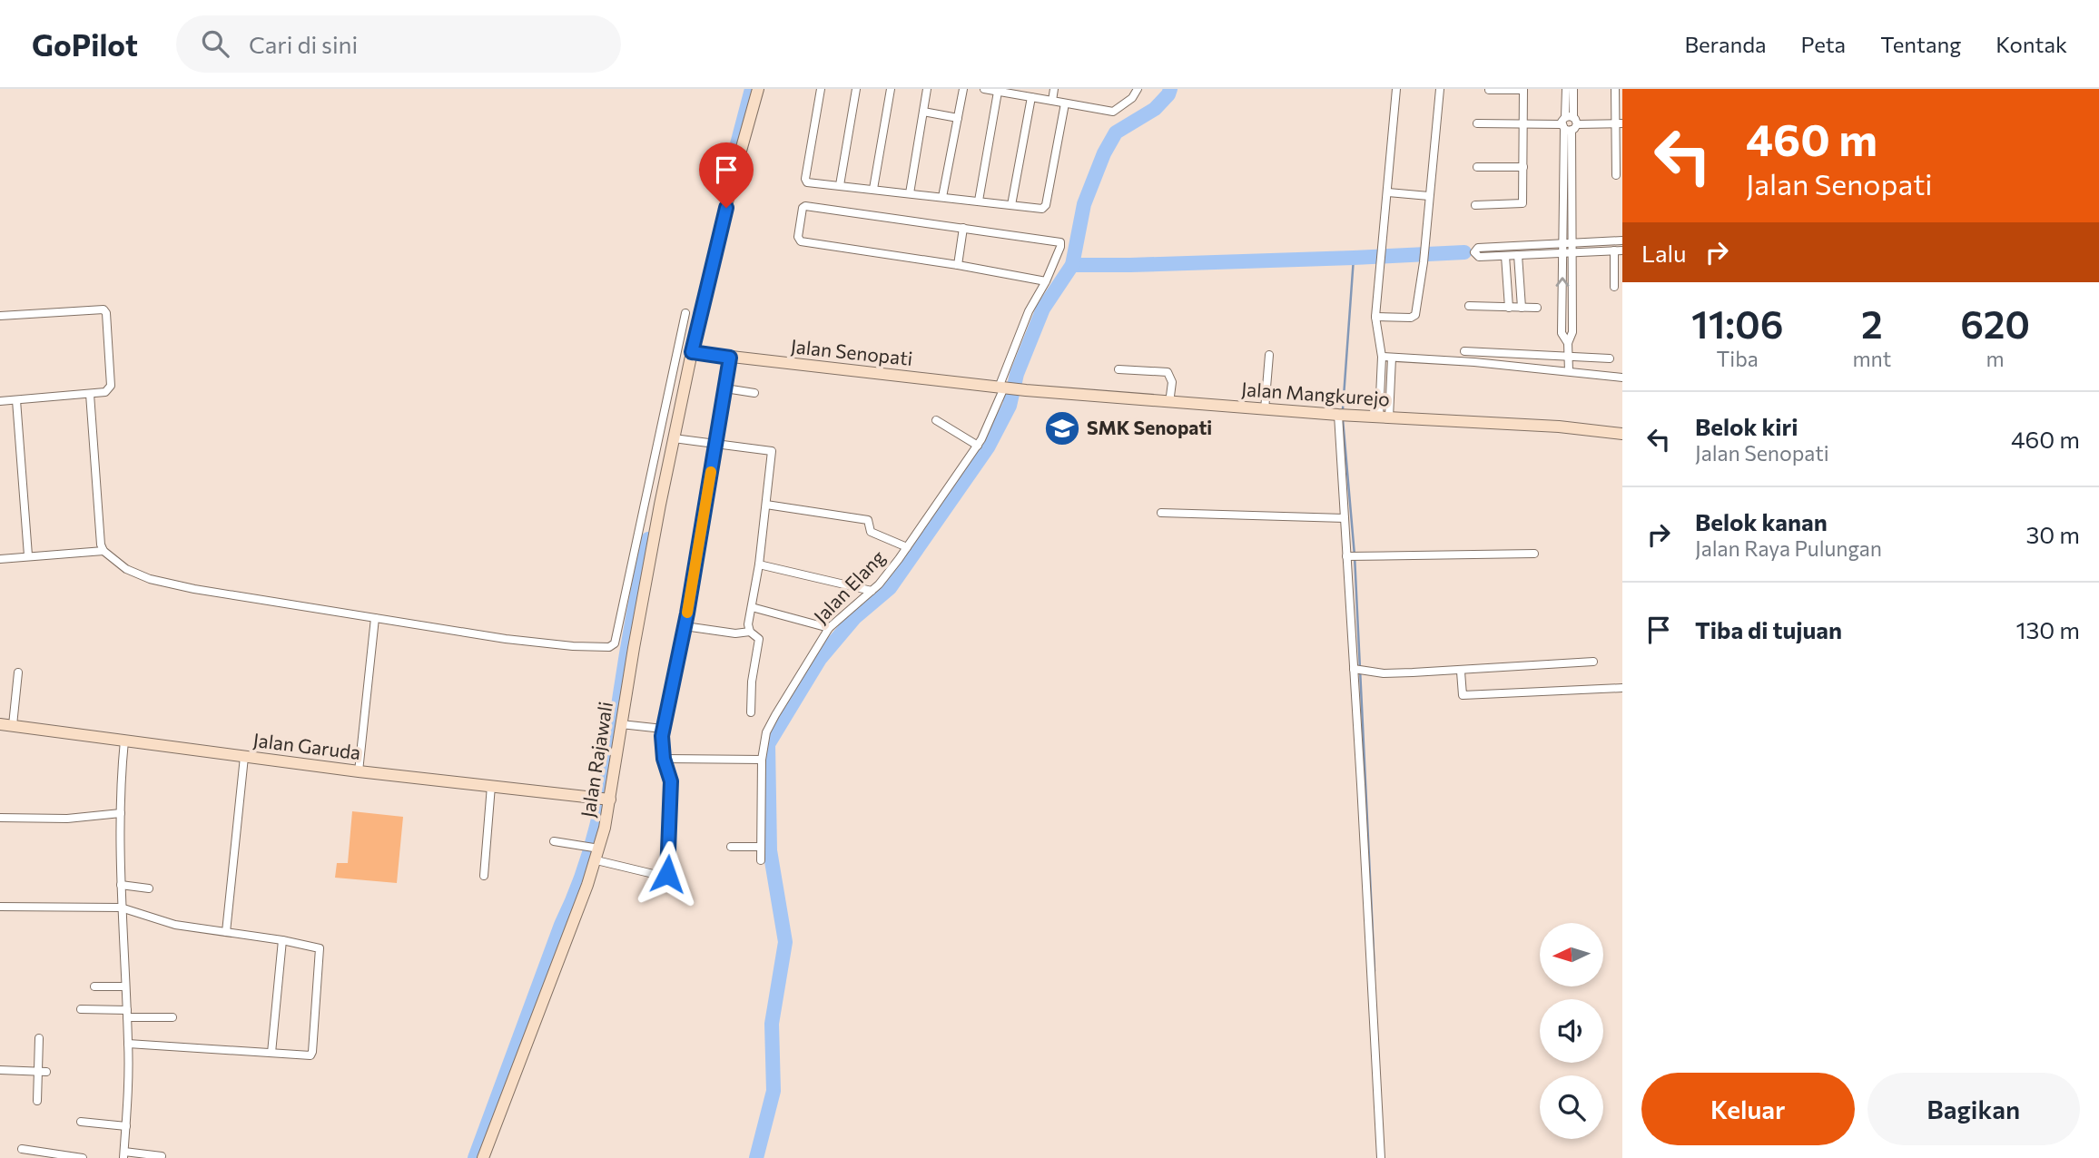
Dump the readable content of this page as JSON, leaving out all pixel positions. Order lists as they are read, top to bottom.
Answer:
{
  "streets": {
    "street": [
      "Jalan Senopati",
      "Jalan Mangkurejo",
      "Jalan Elang",
      "Jalan Garuda",
      "Jalan Rajawali"
    ]
  },
  "crossings": [
    ["Jalan Senopati", "Jalan Mangkurejo"],
    ["Jalan Senopati", "Jalan Elang"],
    ["Jalan Senopati", "Jalan Rajawali"],
    ["Jalan Mangkurejo", "Jalan Elang"],
    ["Jalan Garuda", "Jalan Rajawali"]
  ],
  "places": {
    "school or university": ["SMK Senopati"]
  },
  "north": "left",
  "page": {
    "header": "GoPilot",
    "search": "Cari di sini",
    "nav": [
      "Beranda",
      "Peta",
      "Tentang",
      "Kontak"
    ],
    "turn": ["460 m", "Jalan Senopati"],
    "then": "Lalu",
    "eta": [
      "11:06",
      "Tiba",
      "2",
      "mnt",
      "620",
      "m"
    ],
    "list": [
      {
        "name": "Belok kiri",
        "note": "Jalan Senopati",
        "value": "460 m"
      },
      {
        "name": "Belok kanan",
        "note": "Jalan Raya Pulungan",
        "value": "30 m"
      },
      {
        "name": "Tiba di tujuan",
        "value": "130 m"
      }
    ],
    "buttons": ["Keluar", "Bagikan"]
  }
}
